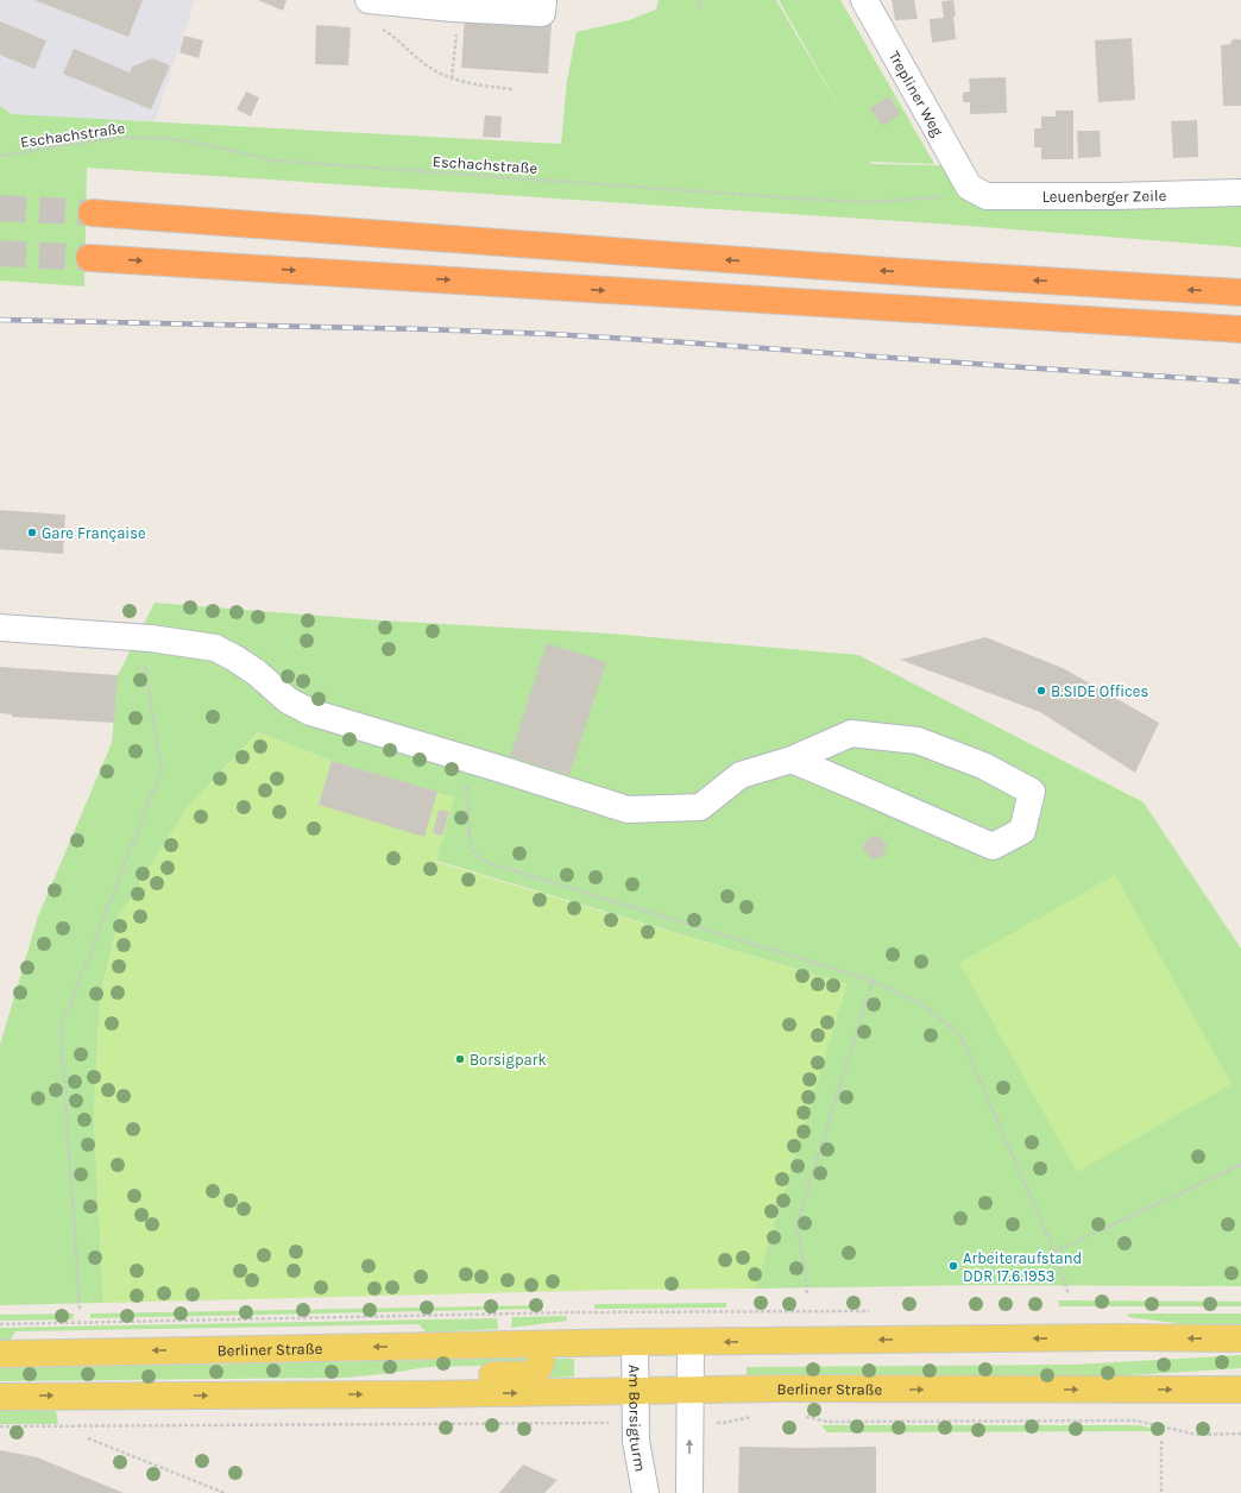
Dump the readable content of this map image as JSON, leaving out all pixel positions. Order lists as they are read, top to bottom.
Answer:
{
  "streets": {
    "main road": ["Berliner Straße"],
    "street": ["Trepliner Weg", "Leuenberger Zeile", "Am Borsigturm"],
    "path": ["Eschachstraße"]
  },
  "crossings": [
    ["Trepliner Weg", "Eschachstraße"],
    ["Trepliner Weg", "Leuenberger Zeile"],
    ["Eschachstraße", "Leuenberger Zeile"],
    ["Berliner Straße", "Am Borsigturm"]
  ],
  "places": [
    "Gare Française",
    "B.SIDE Offices",
    "Borsigpark",
    "Arbeiteraufstand DDR 17.6.1953"
  ]
}
